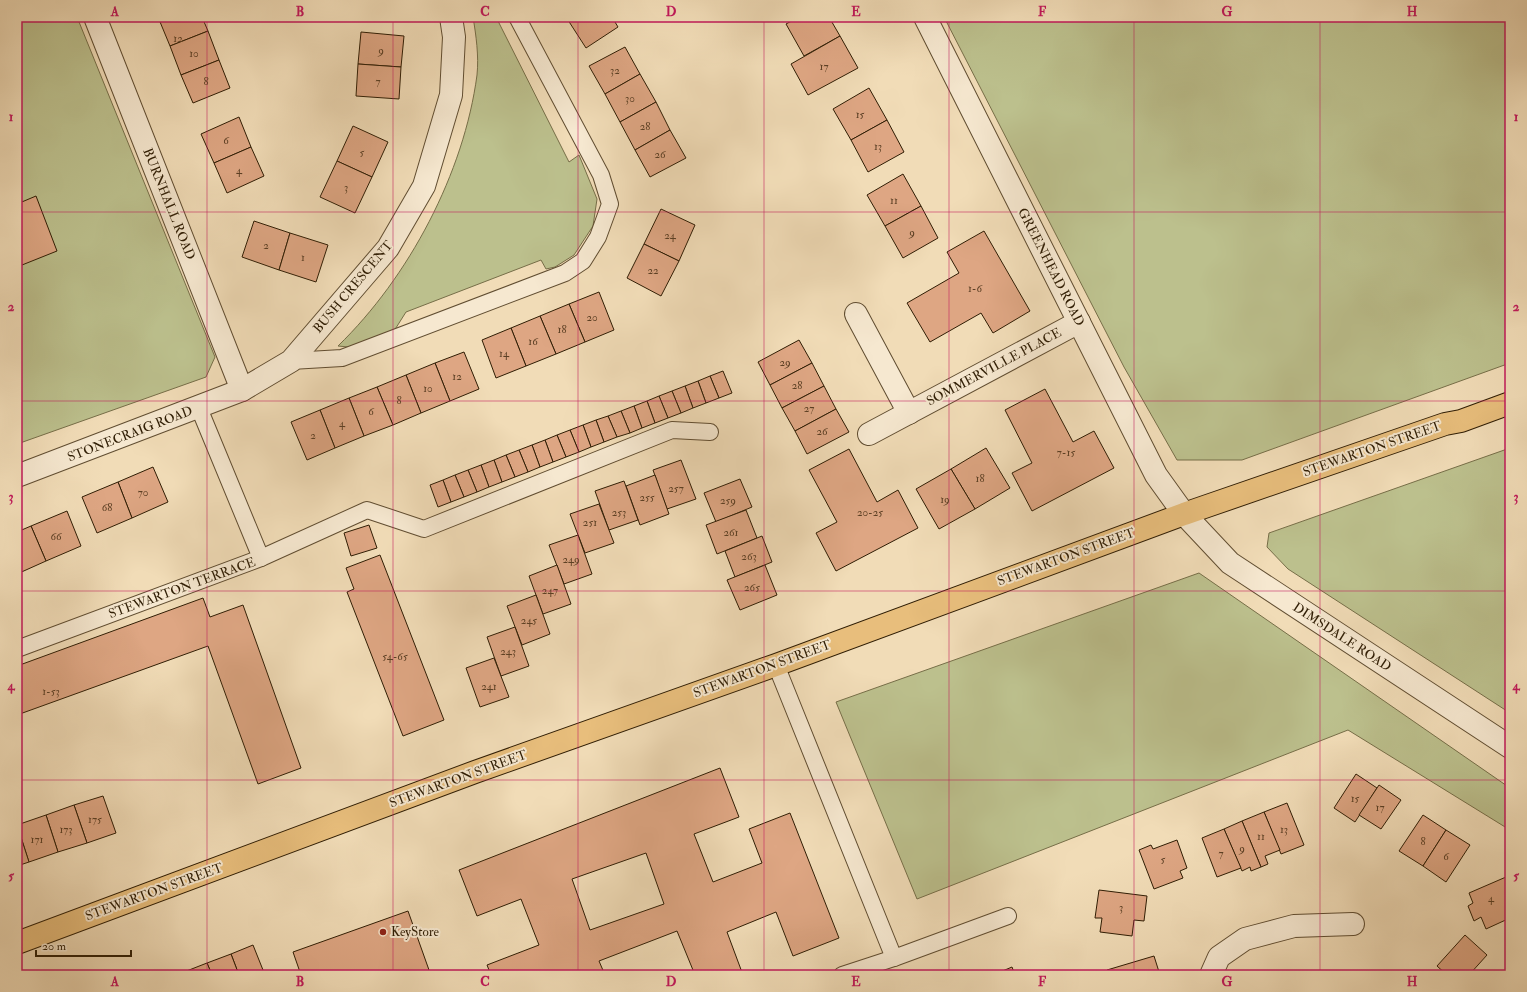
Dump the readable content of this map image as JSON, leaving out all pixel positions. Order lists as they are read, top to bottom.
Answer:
{
  "streets": {
    "main road": ["STEWARTON STREET"],
    "street": [
      "BURNHALL ROAD",
      "GREENHEAD ROAD",
      "BUSH CRESCENT",
      "SOMMERVILLE PLACE",
      "STONECRAIG ROAD",
      "DIMSDALE ROAD"
    ],
    "lane": ["STEWARTON TERRACE"]
  },
  "crossings": [
    ["BURNHALL ROAD", "BUSH CRESCENT"],
    ["BURNHALL ROAD", "STONECRAIG ROAD"],
    ["GREENHEAD ROAD", "SOMMERVILLE PLACE"],
    ["GREENHEAD ROAD", "STEWARTON STREET"],
    ["GREENHEAD ROAD", "DIMSDALE ROAD"],
    ["BUSH CRESCENT", "STONECRAIG ROAD"],
    ["STONECRAIG ROAD", "STEWARTON TERRACE"],
    ["STEWARTON STREET", "DIMSDALE ROAD"]
  ],
  "places": ["KeyStore"],
  "house_numbers": [
    "12",
    "9",
    "10",
    "17",
    "32",
    "8",
    "7",
    "30",
    "15",
    "28",
    "6",
    "13",
    "5",
    "26",
    "4",
    "3",
    "11",
    "9",
    "24",
    "2",
    "1",
    "22",
    "1-6",
    "20",
    "18",
    "16",
    "14",
    "29",
    "12",
    "28",
    "10",
    "8",
    "27",
    "6",
    "4",
    "26",
    "2",
    "7-15",
    "18",
    "257",
    "70",
    "255",
    "19",
    "259",
    "68",
    "253",
    "20-25",
    "251",
    "261",
    "66",
    "263",
    "249",
    "265",
    "247",
    "245",
    "243",
    "54-65",
    "241",
    "1-53",
    "15",
    "17",
    "175",
    "173",
    "13",
    "11",
    "171",
    "8",
    "9",
    "7",
    "6",
    "5",
    "4",
    "3"
  ],
  "scale_bar": "20 m",
  "grid": {
    "columns": [
      "A",
      "B",
      "C",
      "D",
      "E",
      "F",
      "G",
      "H"
    ],
    "rows": [
      "1",
      "2",
      "3",
      "4",
      "5"
    ]
  }
}
